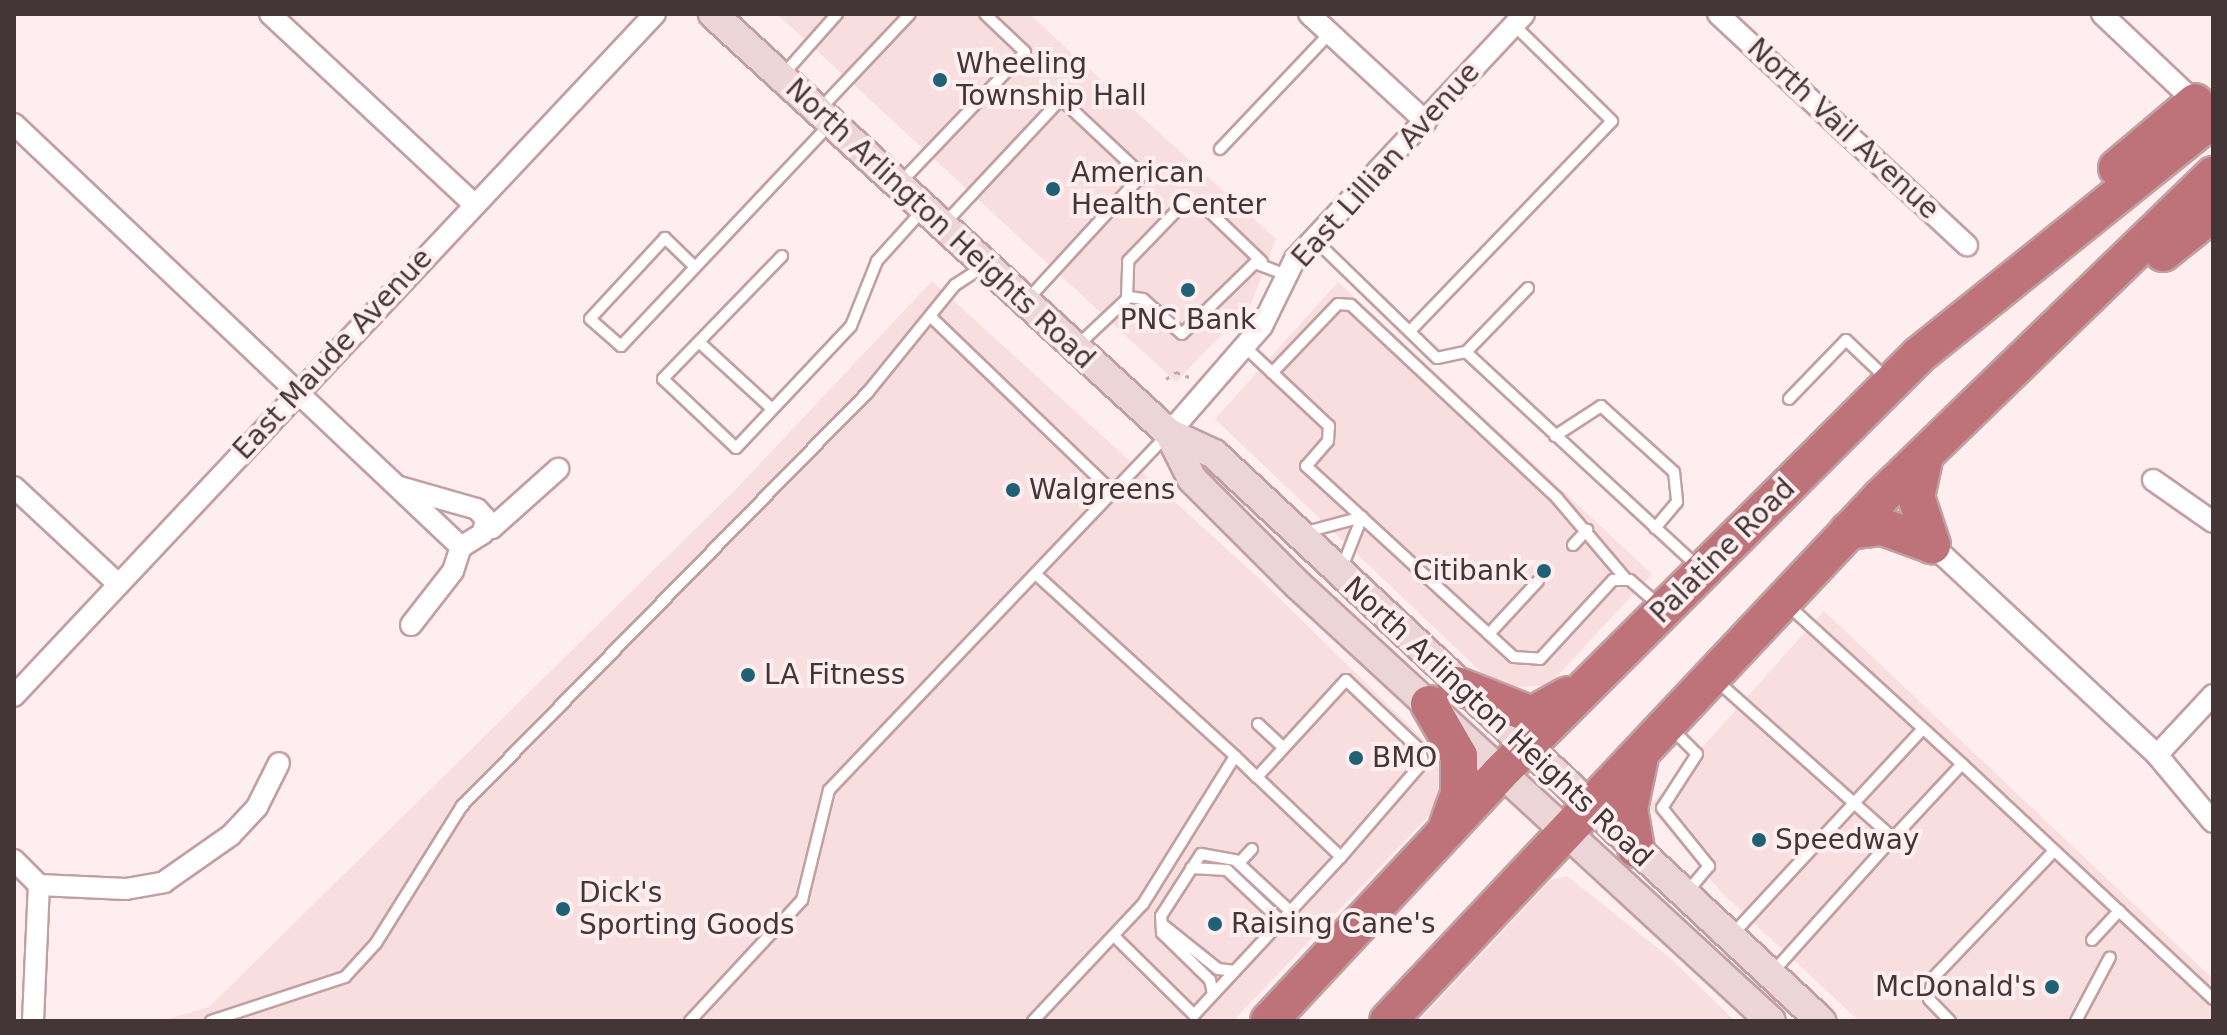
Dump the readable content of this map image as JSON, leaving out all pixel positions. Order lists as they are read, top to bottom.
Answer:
{
  "streets": {
    "highway": ["Palatine Road"],
    "main road": ["North Arlington Heights Road"],
    "street": ["North Vail Avenue", "East Lillian Avenue", "East Maude Avenue"]
  },
  "crossings": [
    ["East Lillian Avenue", "North Arlington Heights Road"],
    ["North Arlington Heights Road", "Palatine Road"]
  ],
  "places": [
    "Wheeling Township Hall",
    "American Health Center",
    "PNC Bank",
    "Walgreens",
    "Citibank",
    "LA Fitness",
    "BMO",
    "Speedway",
    "Dick's Sporting Goods",
    "Raising Cane's",
    "McDonald's"
  ]
}
